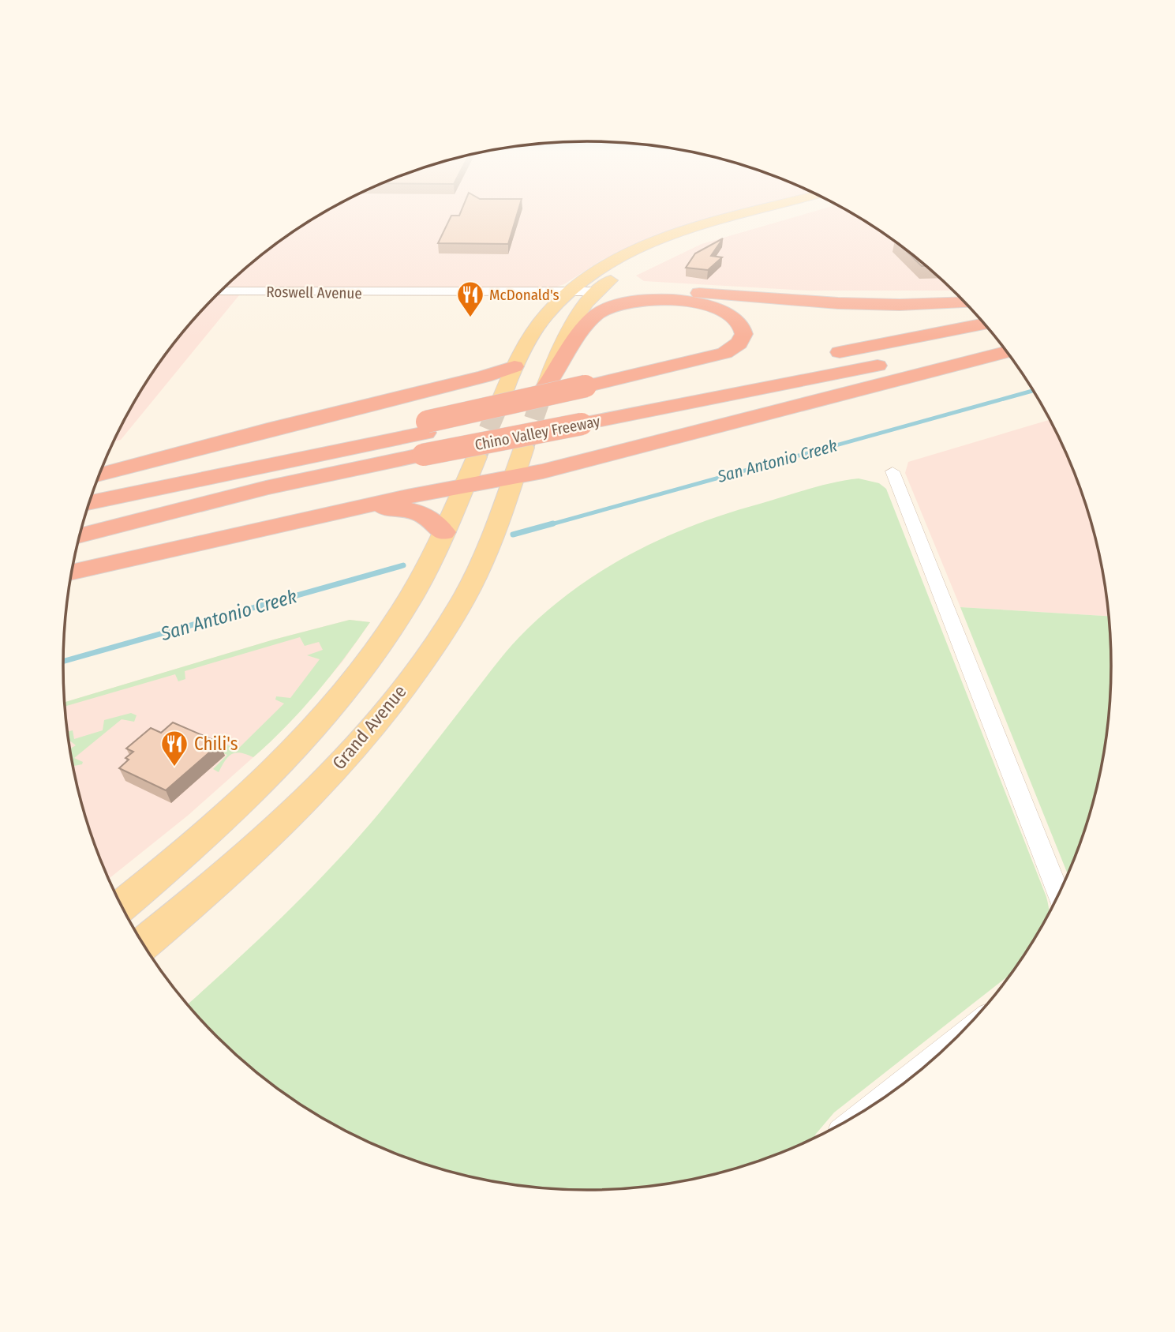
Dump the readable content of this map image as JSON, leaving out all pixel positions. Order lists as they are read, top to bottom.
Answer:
{
  "streets": {
    "highway": ["Chino Valley Freeway"],
    "main road": ["Grand Avenue"],
    "street": ["Roswell Avenue"]
  },
  "water": ["San Antonio Creek"],
  "places": {
    "restaurant": ["McDonald's", "Chili's"]
  }
}
